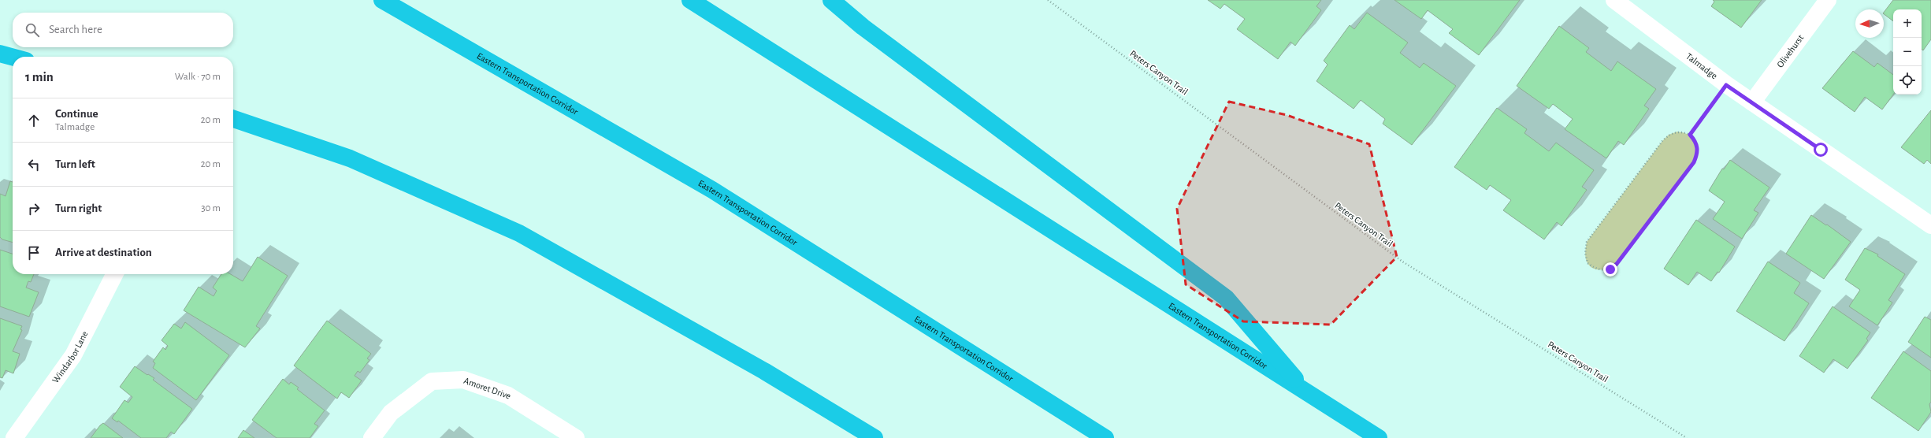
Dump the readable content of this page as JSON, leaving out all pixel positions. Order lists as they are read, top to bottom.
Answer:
{
  "streets": {
    "highway": ["Eastern Transportation Corridor"],
    "street": [
      "Olivehurst",
      "Talmadge",
      "Windarbor Lane",
      "Amoret Drive"
    ],
    "path": ["Peters Canyon Trail"]
  },
  "crossings": [
    ["Olivehurst", "Talmadge"]
  ],
  "north": "left",
  "page": {
    "map_buttons": ["+", "−"],
    "search": "Search here",
    "heading": ["1 min", "Walk · 70 m"],
    "list": [
      ["Continue", "Talmadge", "20 m"],
      ["Turn left", "20 m"],
      ["Turn right", "30 m"],
      "Arrive at destination"
    ]
  }
}
